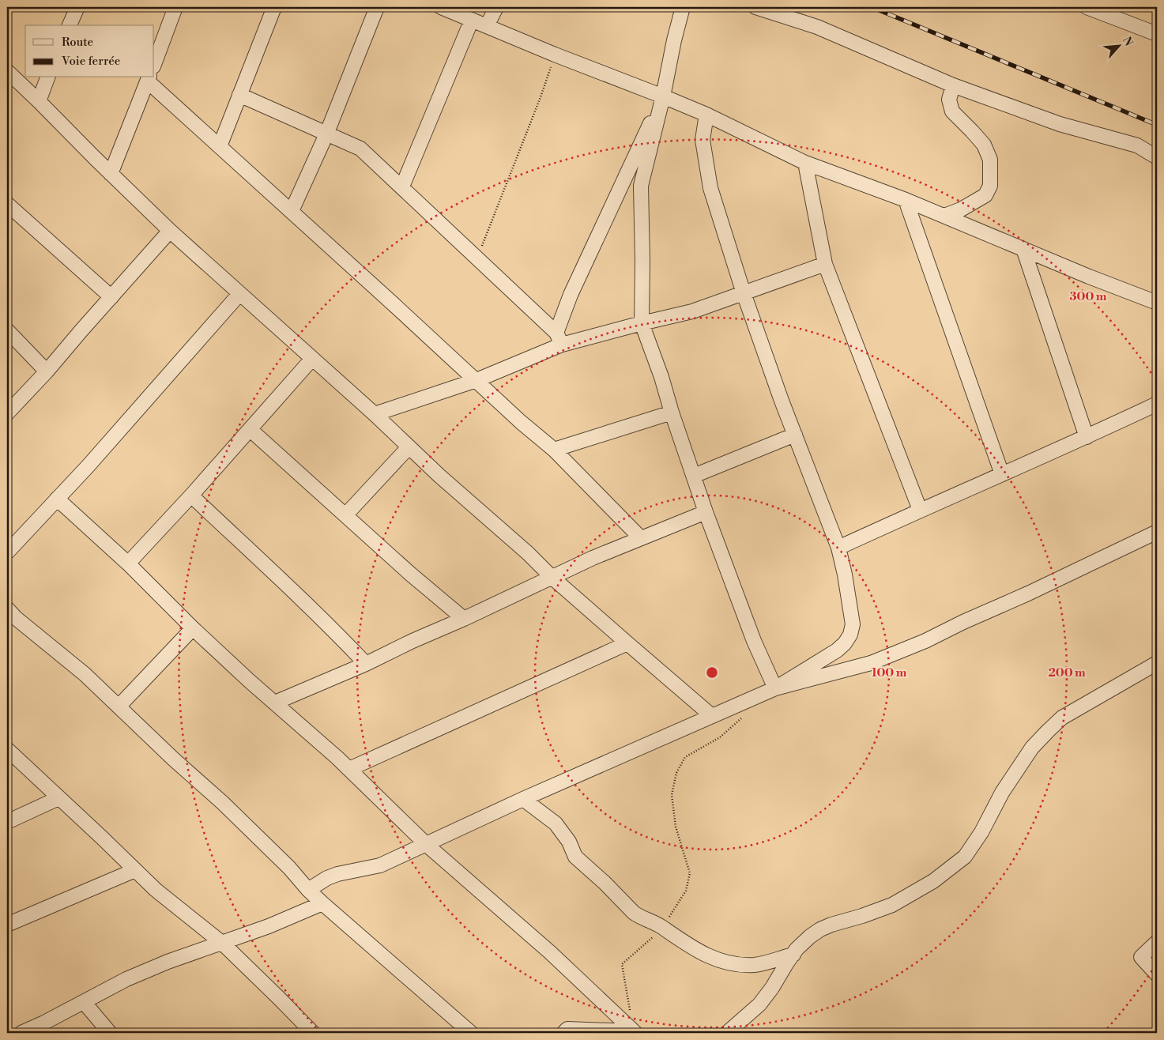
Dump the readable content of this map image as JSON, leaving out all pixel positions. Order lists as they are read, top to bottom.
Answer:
{
  "legend": ["Route", "Voie ferrée"],
  "north": "top right",
  "rings": ["300 m", "100 m", "200 m"]
}
